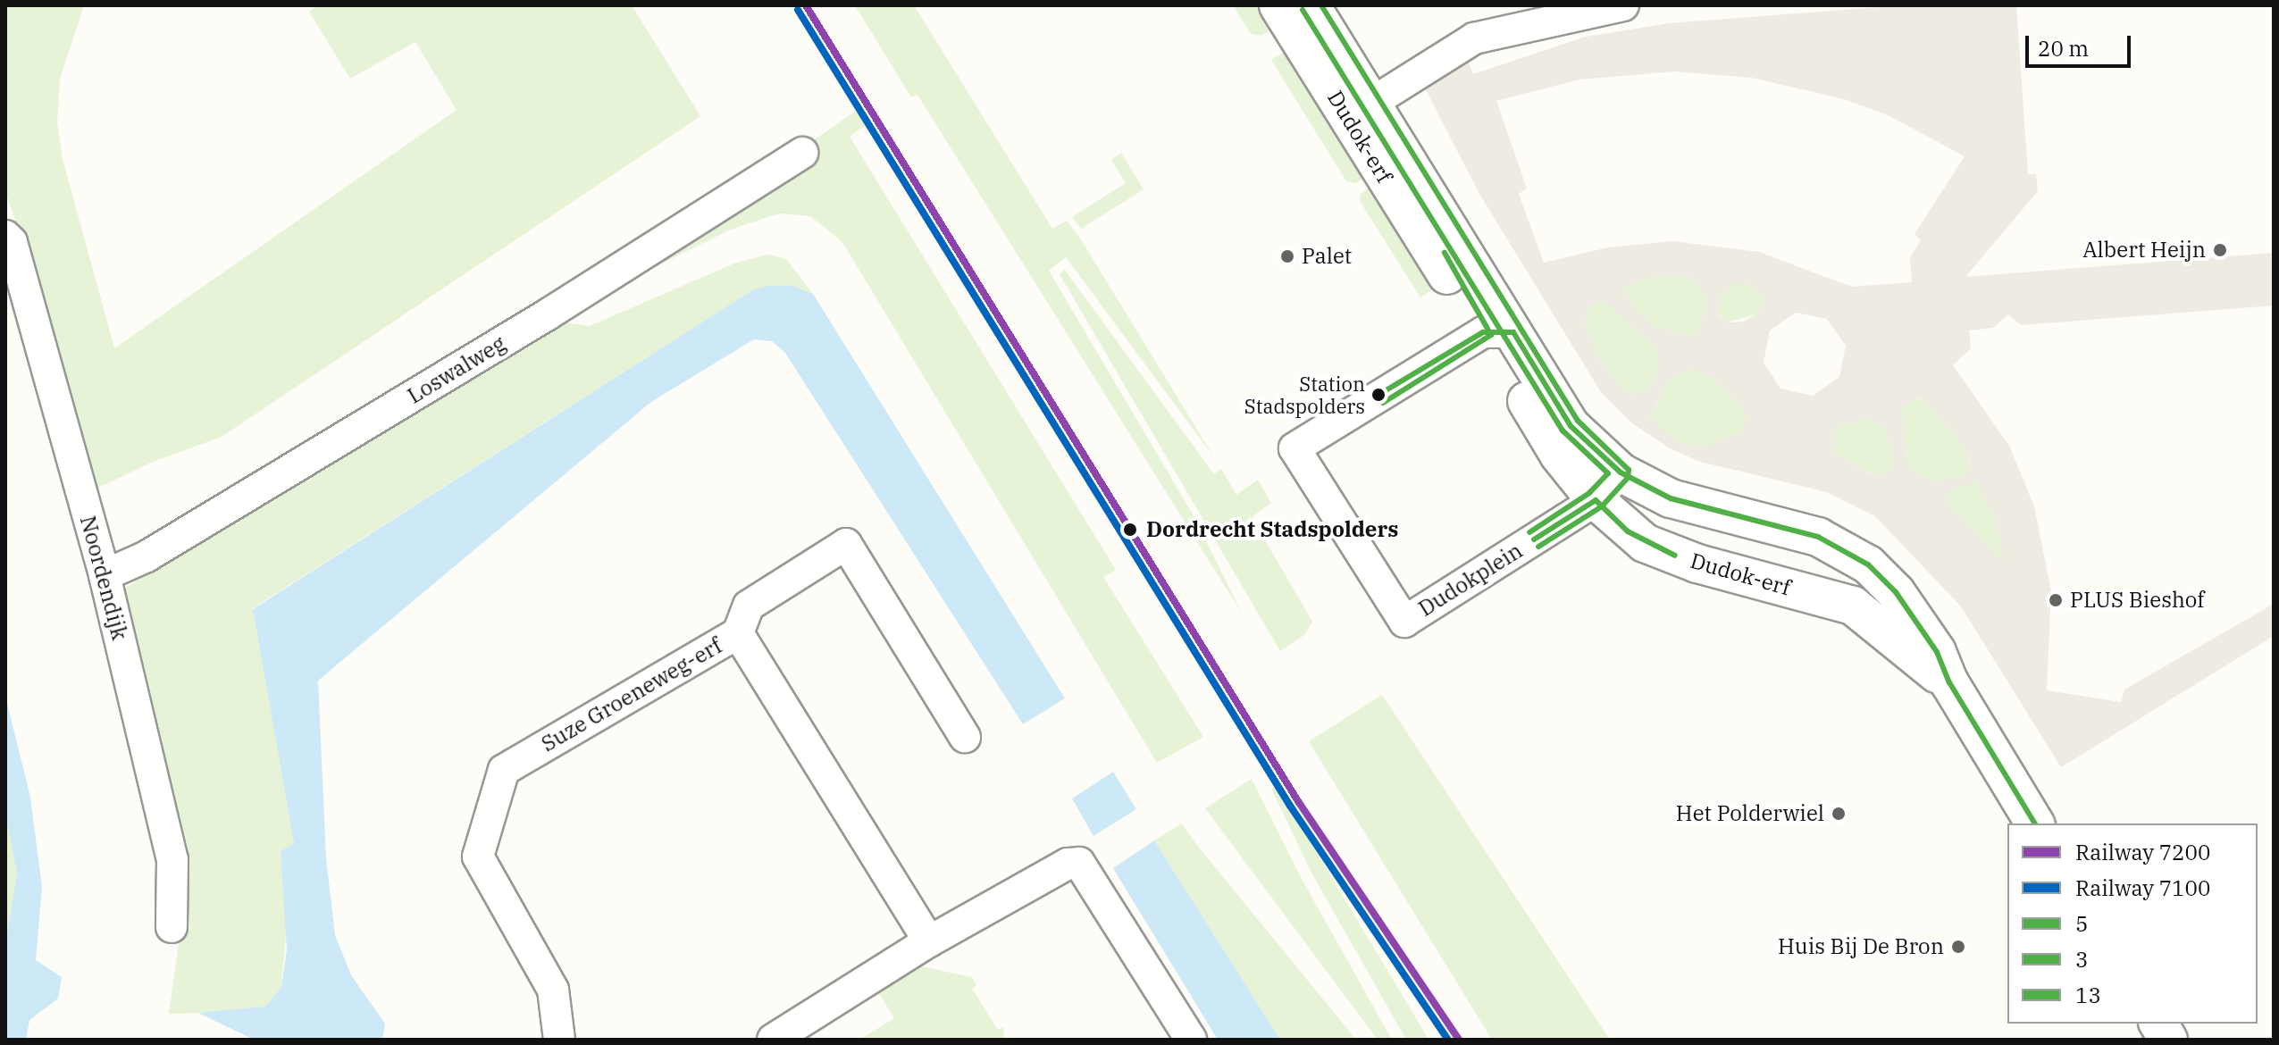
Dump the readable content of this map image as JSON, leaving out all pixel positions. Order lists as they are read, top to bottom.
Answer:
{
  "streets": {
    "street": [
      "Dudok-erf",
      "Loswalweg",
      "Noordendijk",
      "Dudokplein",
      "Suze Groeneweg-erf"
    ]
  },
  "crossings": [
    ["Dudok-erf", "Dudokplein"],
    ["Loswalweg", "Noordendijk"]
  ],
  "places": [
    "Albert Heijn",
    "Palet",
    "Station Stadspolders",
    "Dordrecht Stadspolders",
    "PLUS Bieshof",
    "Het Polderwiel",
    "Huis Bij De Bron"
  ],
  "lines": [
    "rail line 7200",
    "transit line 13",
    "rail line 7100",
    "transit line 3",
    "transit line 5"
  ],
  "legend": [
    "Railway 7200",
    "Railway 7100",
    "5",
    "3",
    "13"
  ],
  "scale_bar": "20 m"
}
